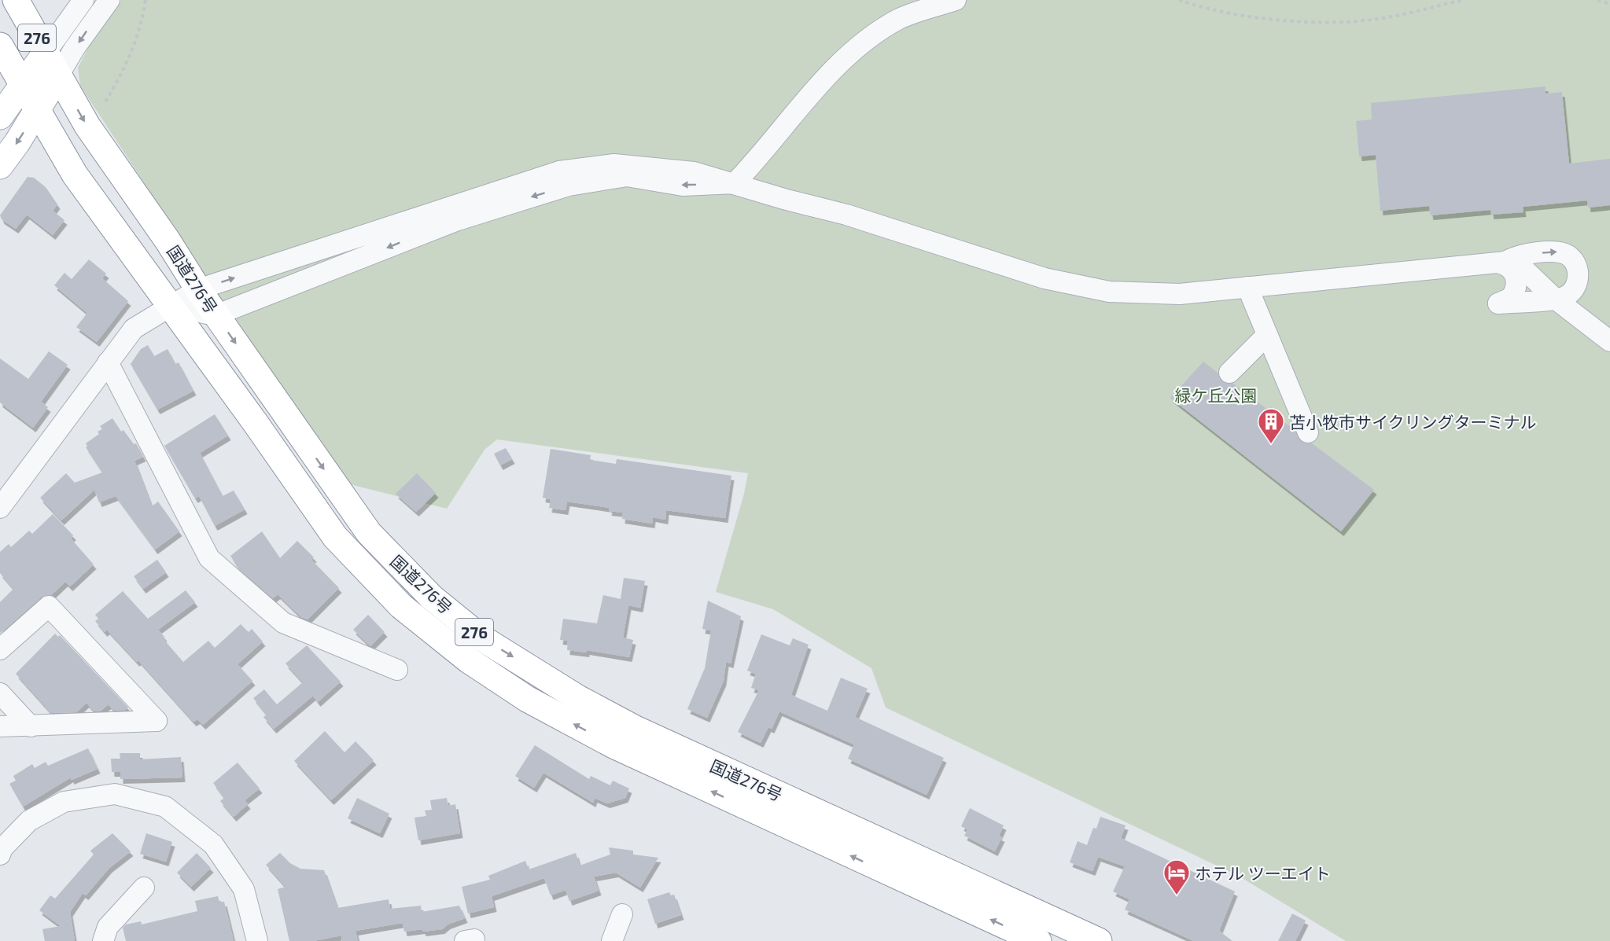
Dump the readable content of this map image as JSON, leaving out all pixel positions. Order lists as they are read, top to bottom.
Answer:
{
  "streets": {
    "main road": ["276", "国道276号"]
  },
  "parks": ["緑ケ丘公園"],
  "places": {
    "building": ["苫小牧市サイクリングターミナル"],
    "hotel": ["ホテル ツーエイト"]
  }
}
